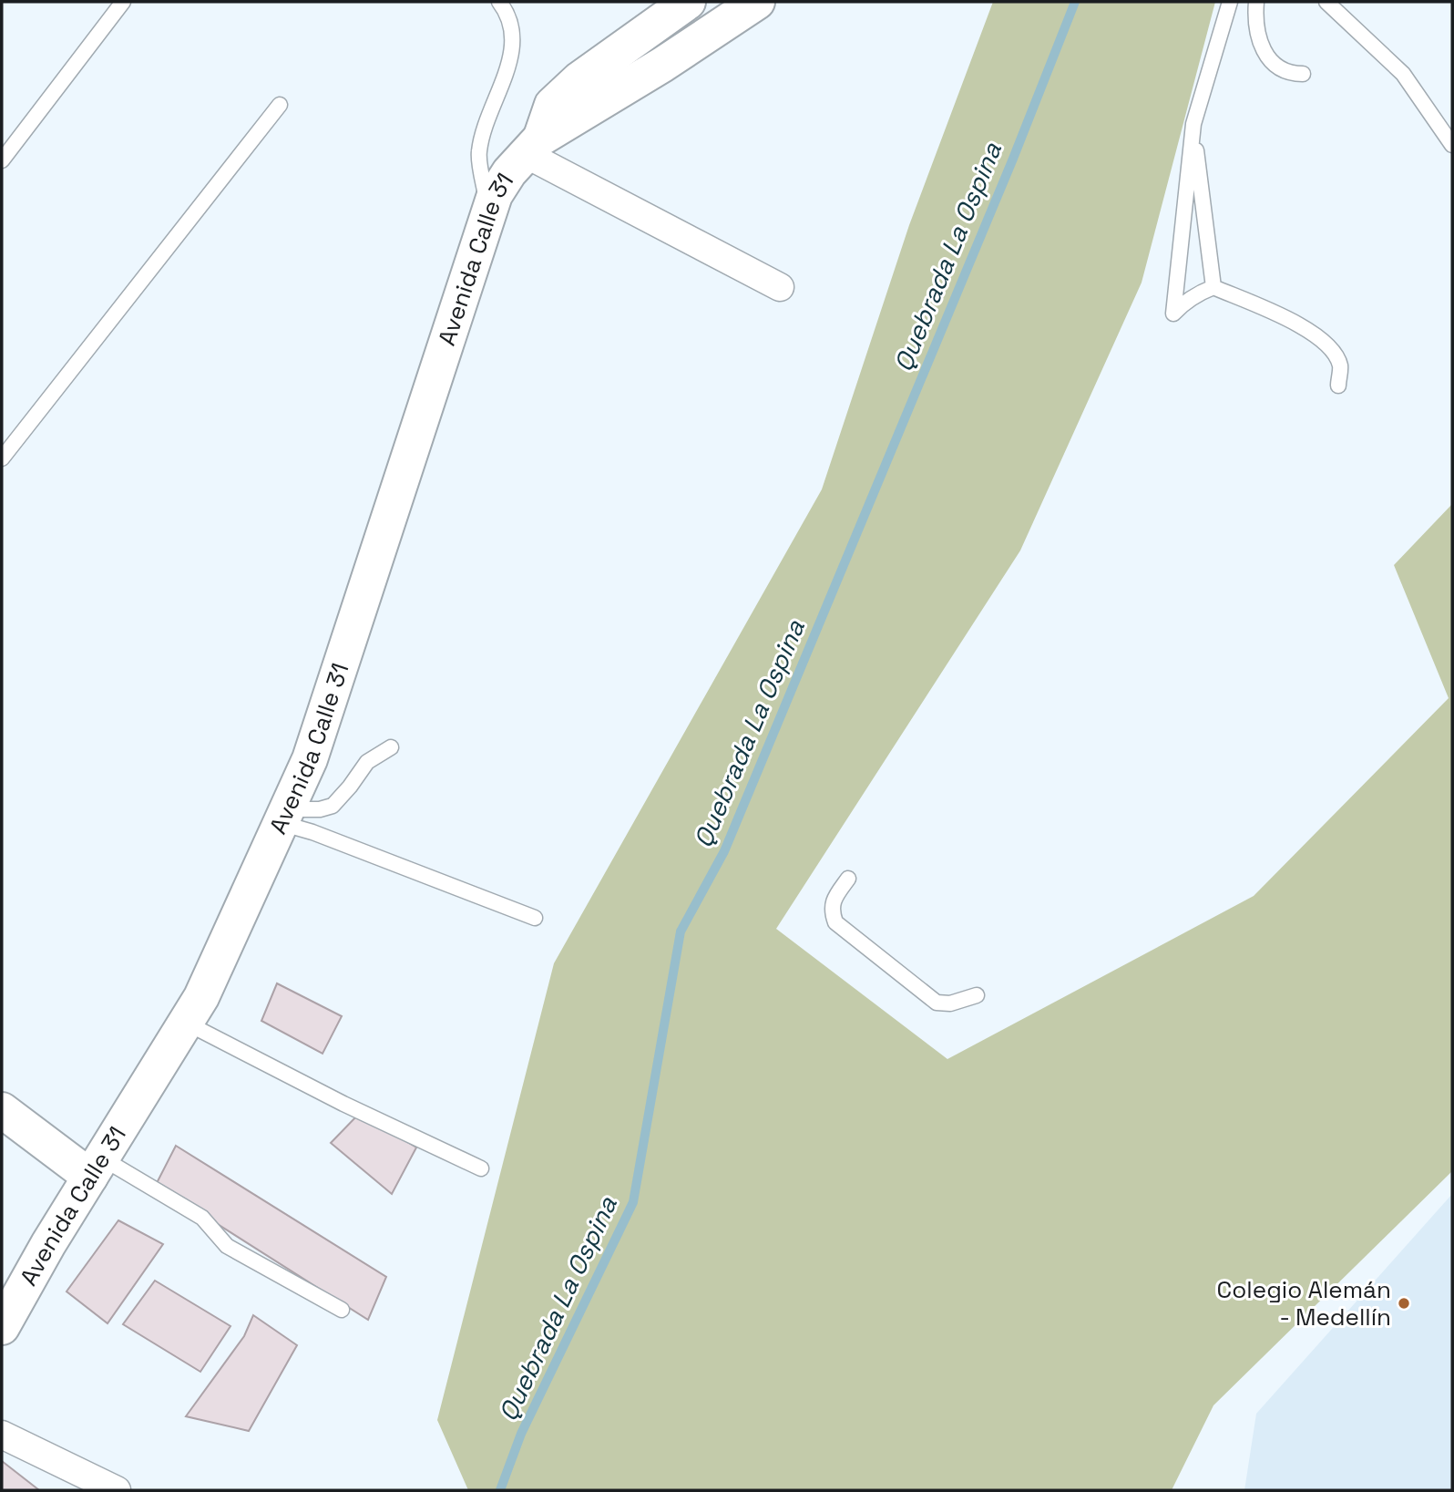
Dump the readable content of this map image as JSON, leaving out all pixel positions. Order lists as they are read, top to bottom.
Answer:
{
  "streets": {
    "street": ["Avenida Calle 31"]
  },
  "water": ["Quebrada La Ospina"],
  "places": ["Colegio Alemán - Medellín"]
}
